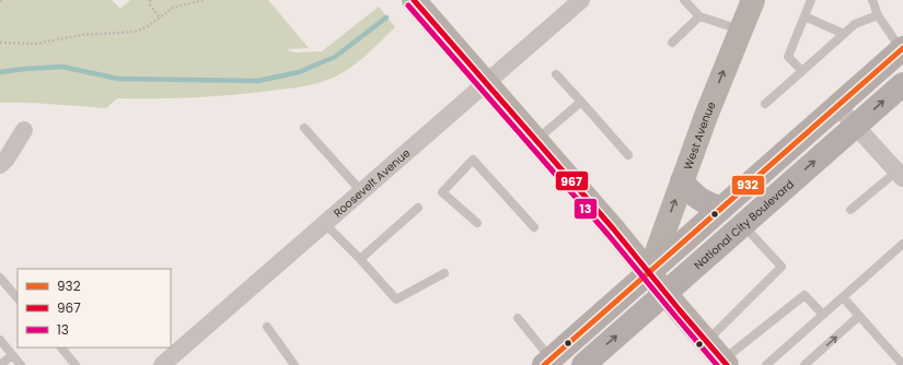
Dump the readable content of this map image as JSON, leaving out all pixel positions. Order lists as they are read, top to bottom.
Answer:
{
  "streets": {
    "main road": ["West Avenue", "National City Boulevard"],
    "street": ["Roosevelt Avenue"]
  },
  "one_way": ["West Avenue"],
  "lines": ["transit line 967", "transit line 13", "transit line 932"],
  "legend": ["932", "967", "13"]
}
